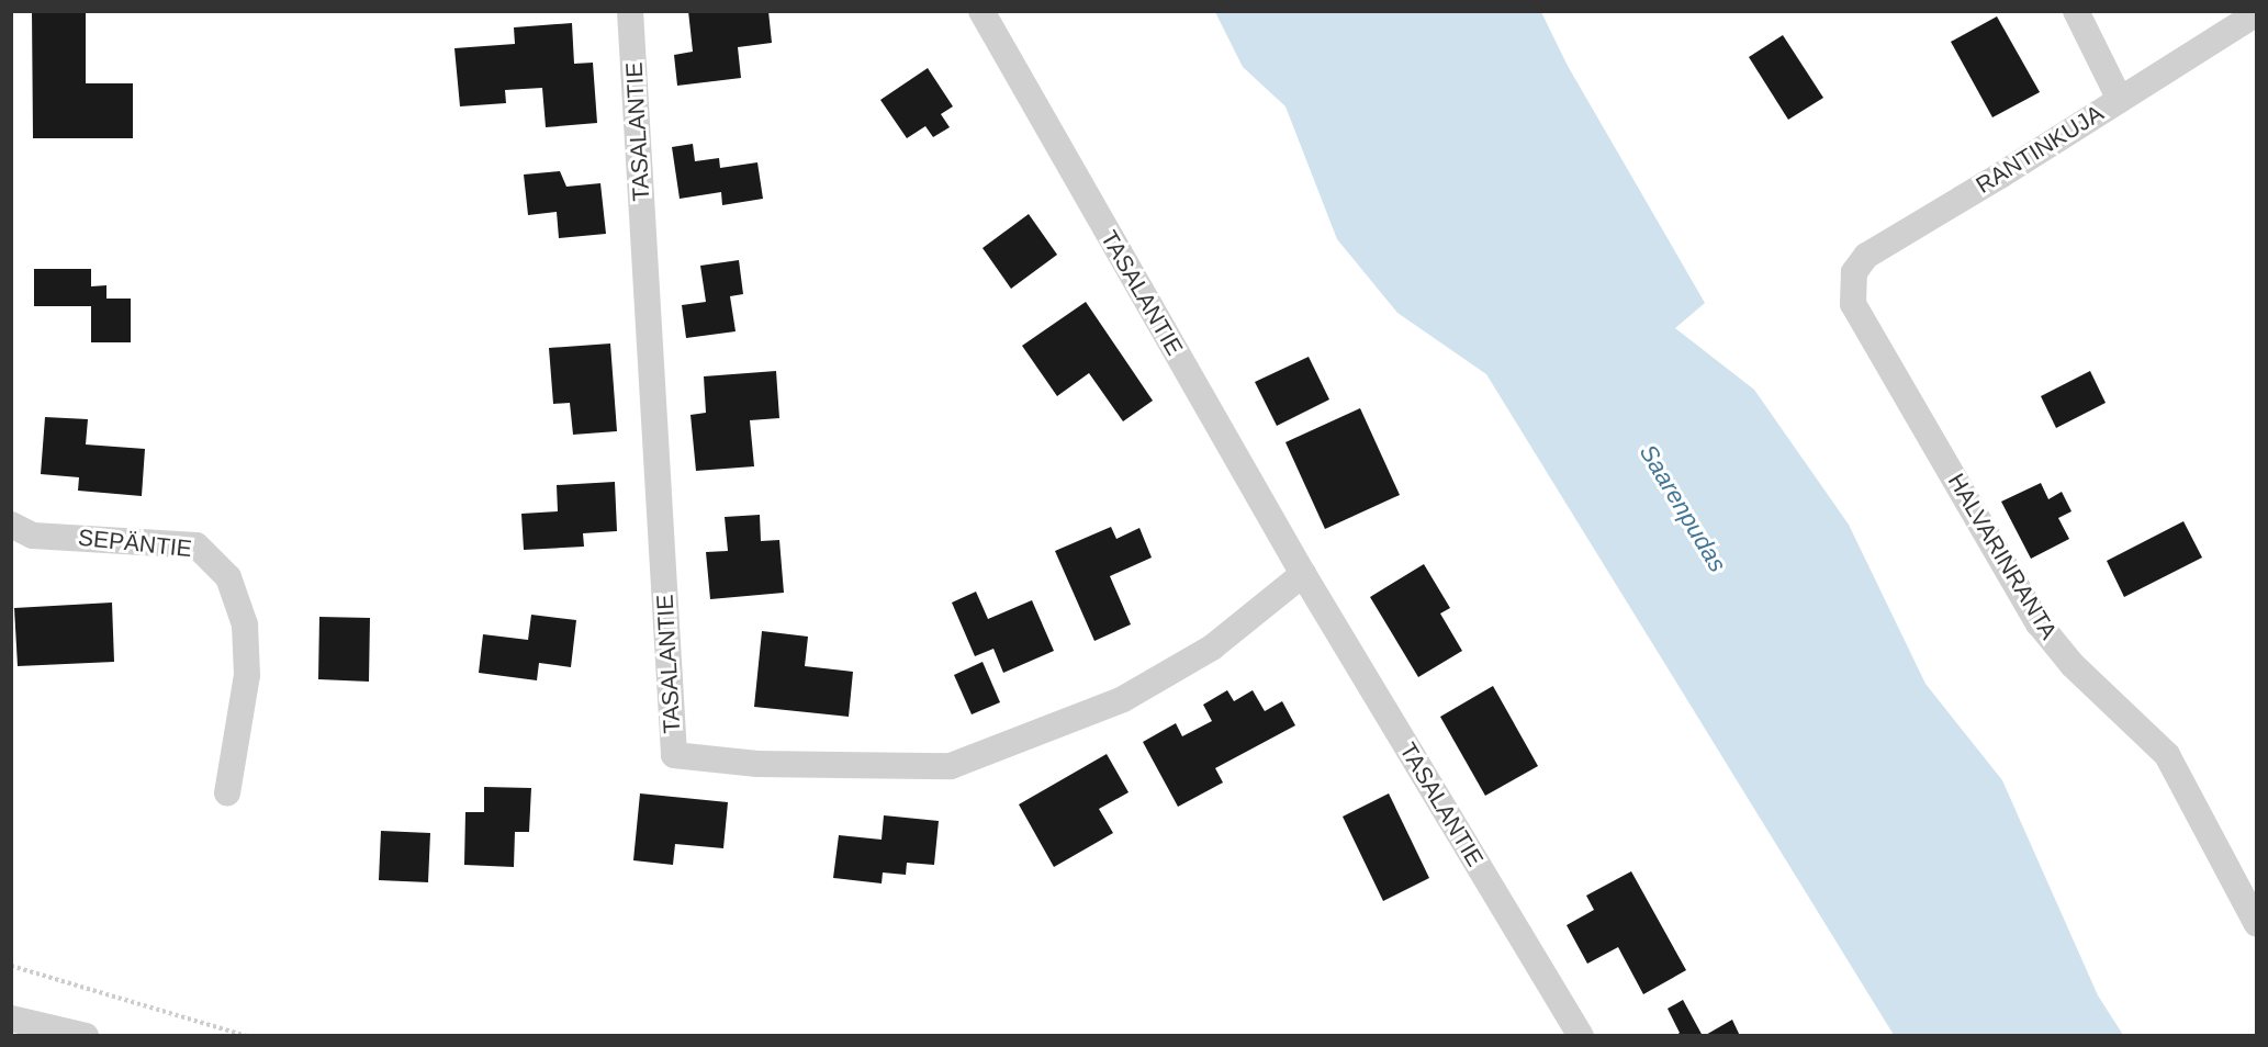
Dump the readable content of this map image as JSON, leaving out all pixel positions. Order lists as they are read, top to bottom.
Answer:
{
  "streets": {
    "street": [
      "TASALANTIE",
      "RANTINKUJA",
      "SEPÄNTIE",
      "HALVARINRANTA"
    ]
  },
  "crossings": [
    ["RANTINKUJA", "HALVARINRANTA"]
  ],
  "water": ["Saarenpudas"]
}
